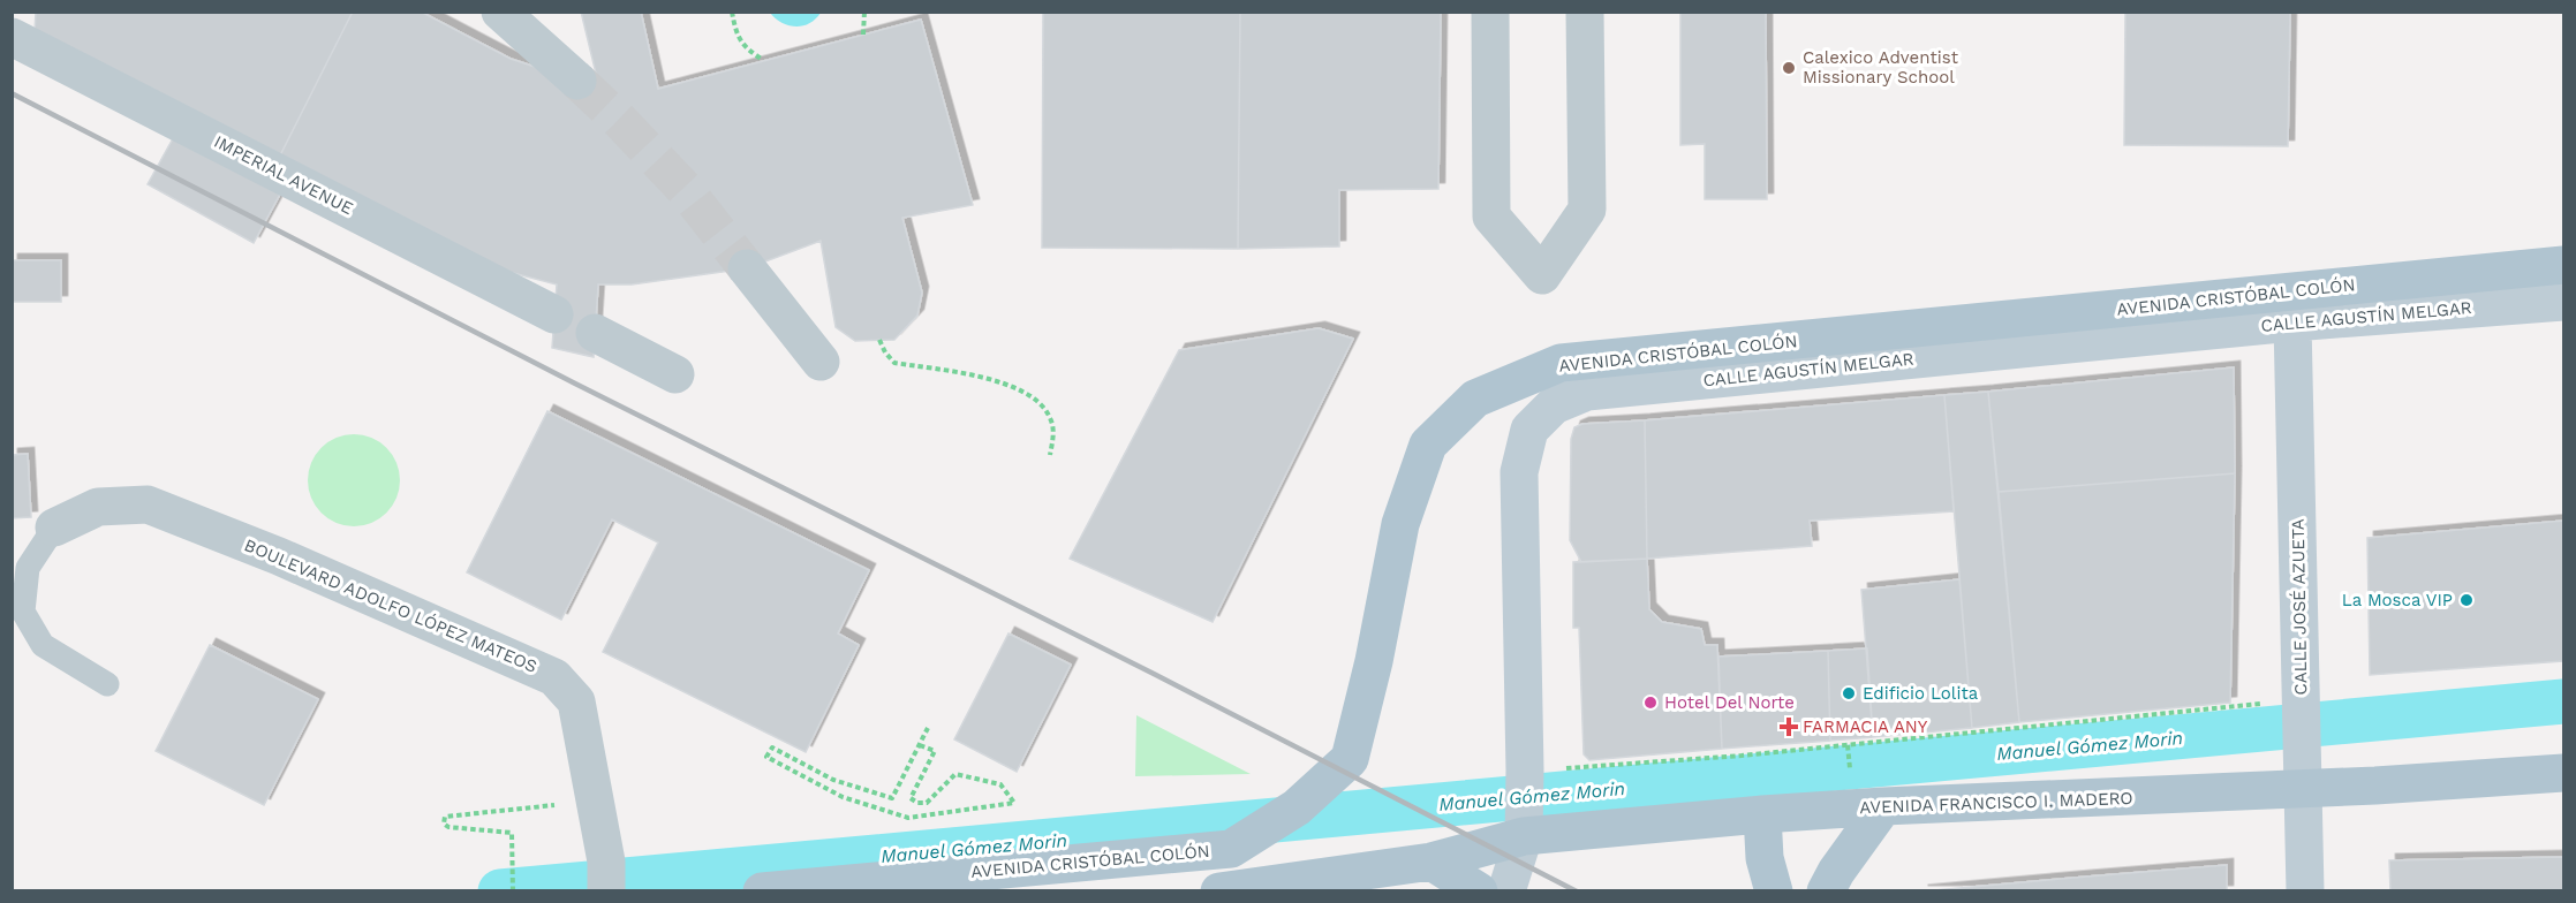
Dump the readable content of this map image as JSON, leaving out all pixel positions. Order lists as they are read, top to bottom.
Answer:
{
  "streets": {
    "main road": [
      "AVENIDA CRISTÓBAL COLÓN",
      "CALLE AGUSTÍN MELGAR",
      "CALLE JOSÉ AZUETA",
      "AVENIDA FRANCISCO I. MADERO"
    ],
    "street": ["IMPERIAL AVENUE", "BOULEVARD ADOLFO LÓPEZ MATEOS"]
  },
  "crossings": [
    ["CALLE AGUSTÍN MELGAR", "CALLE JOSÉ AZUETA"],
    ["CALLE AGUSTÍN MELGAR", "AVENIDA FRANCISCO I. MADERO"],
    ["CALLE JOSÉ AZUETA", "AVENIDA FRANCISCO I. MADERO"]
  ],
  "water": ["Manuel Gómez Morin"],
  "places": {
    "other": [
      "Calexico Adventist Missionary School",
      "La Mosca VIP",
      "Edificio Lolita",
      "Hotel Del Norte"
    ],
    "health": ["FARMACIA ANY"]
  }
}
